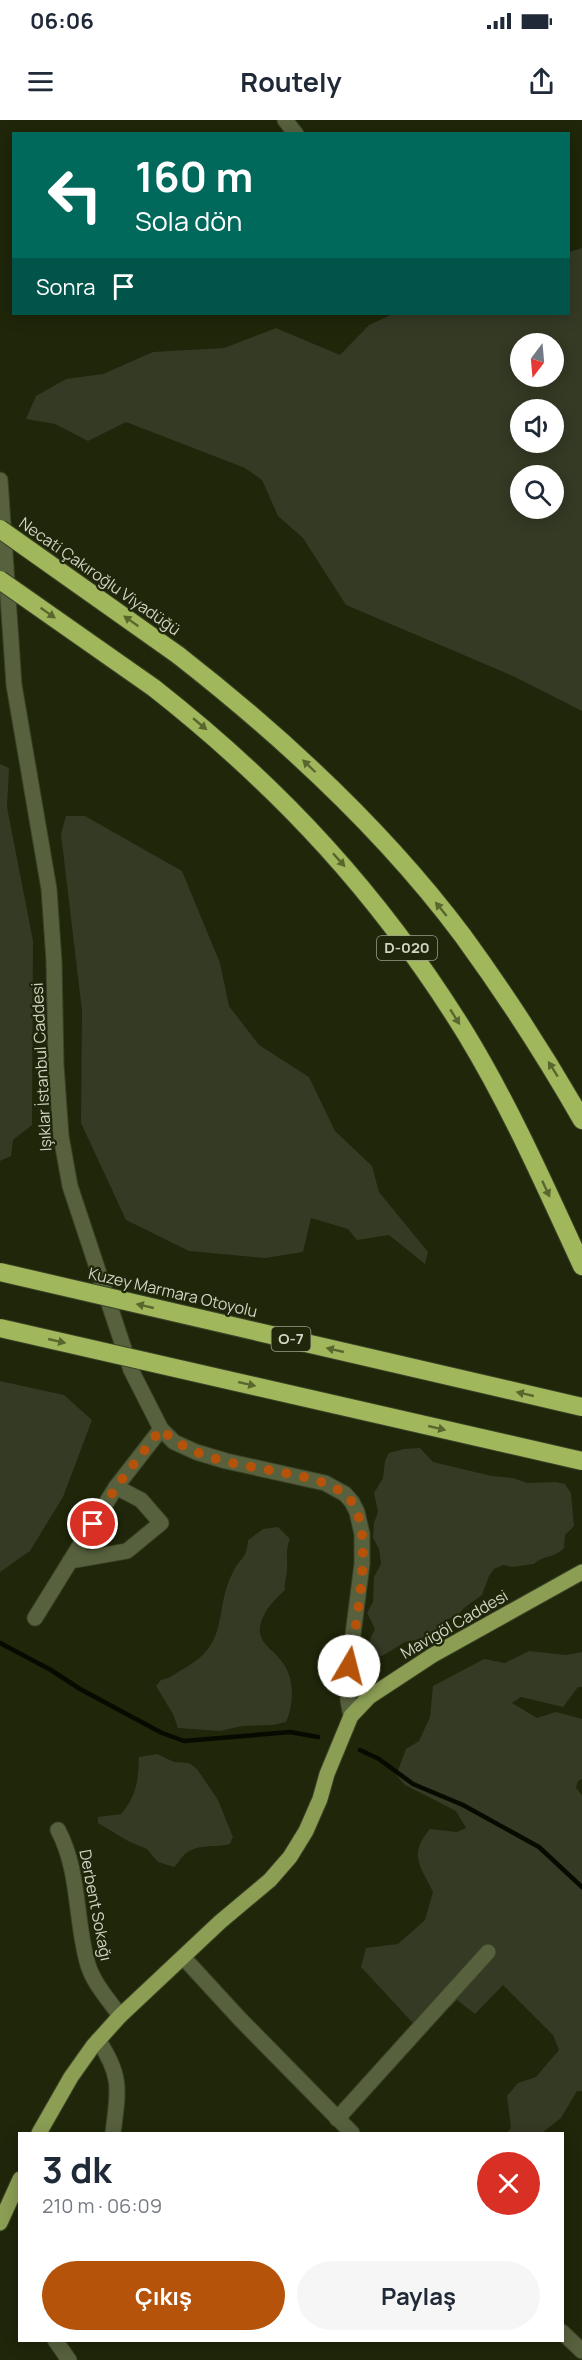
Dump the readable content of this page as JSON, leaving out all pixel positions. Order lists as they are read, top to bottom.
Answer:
{
  "streets": {
    "highway": [
      "Necati Çakıroğlu Viyadüğü",
      "D-020",
      "Kuzey Marmara Otoyolu",
      "O-7"
    ],
    "main road": ["Mavigöl Caddesi"],
    "street": ["Işıklar İstanbul Caddesi", "Derbent Sokağı"]
  },
  "crossings": [
    ["Işıklar İstanbul Caddesi", "Mavigöl Caddesi"]
  ],
  "north": "bottom",
  "page": {
    "status": "06:06",
    "header": "Routely",
    "turn": ["160 m", "Sola dön"],
    "then": "Sonra",
    "heading": ["3 dk", "210 m · 06:09"],
    "buttons": ["Çıkış", "Paylaş"]
  }
}
